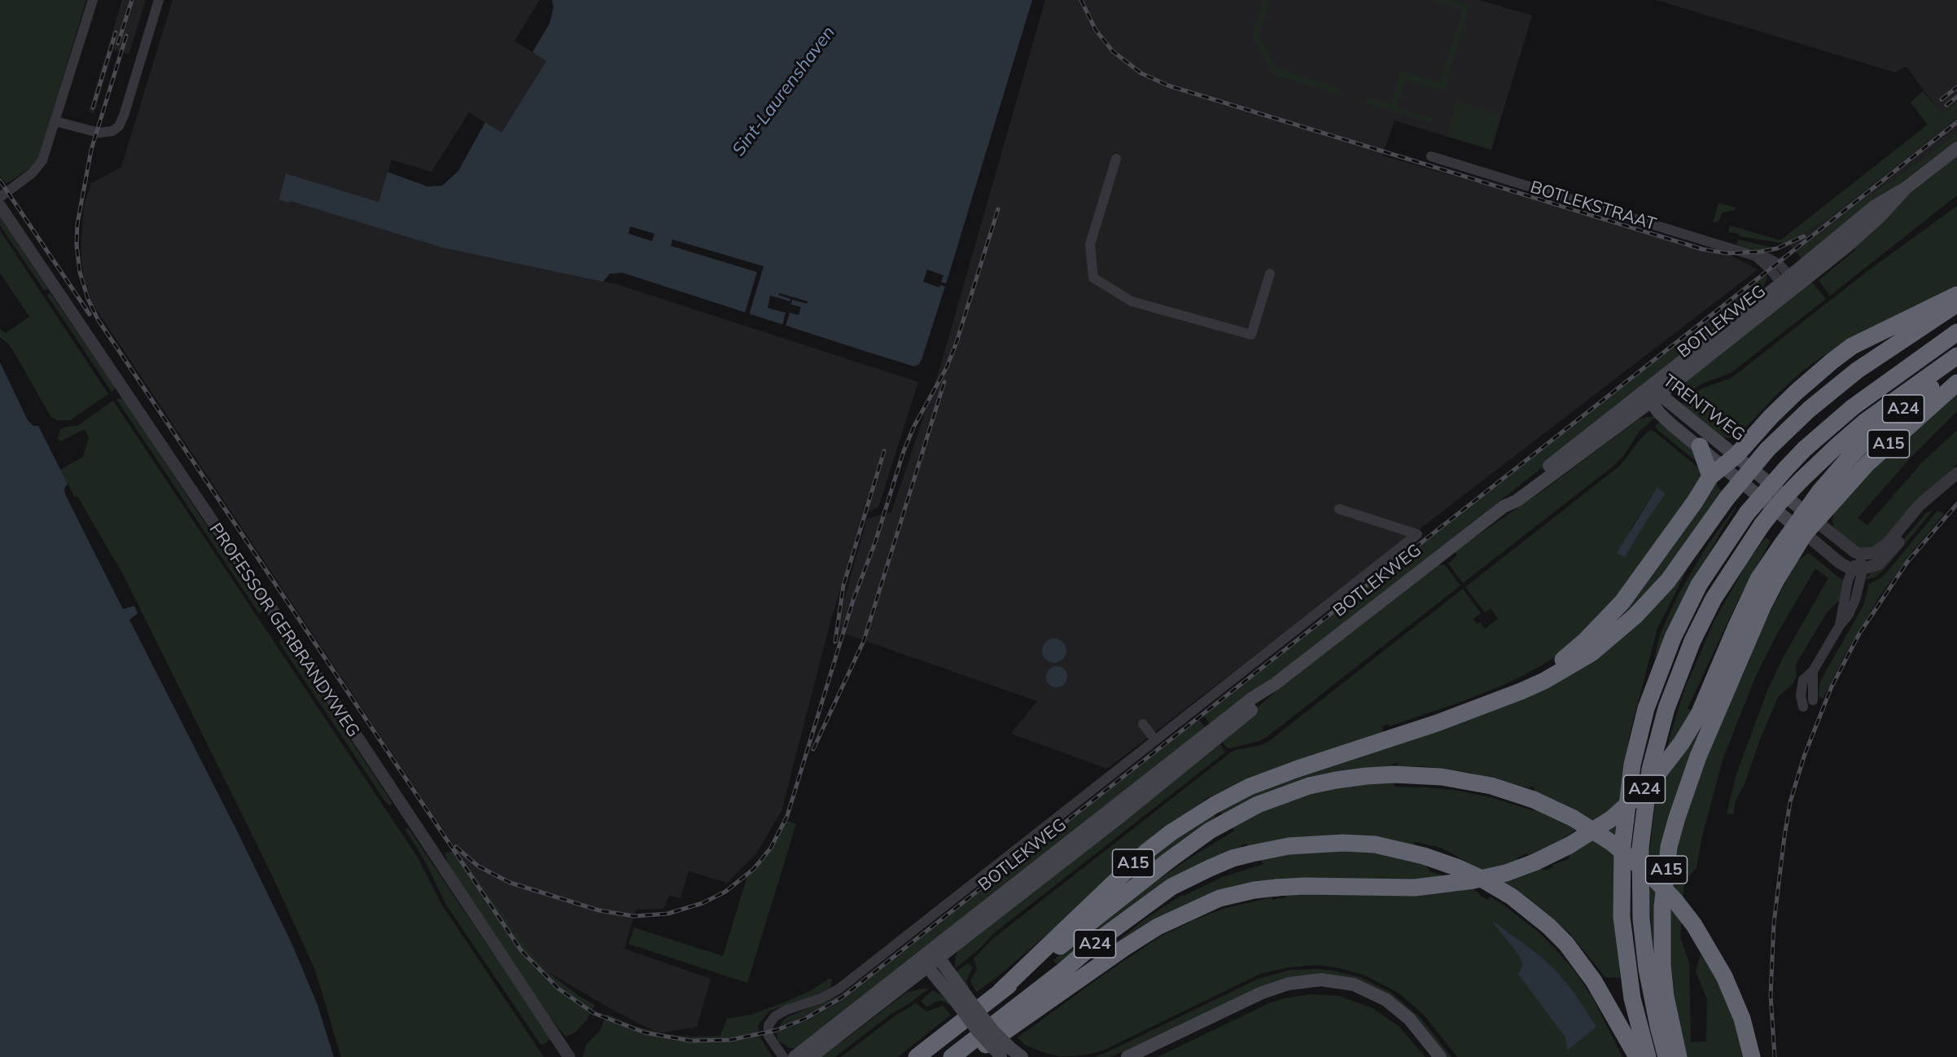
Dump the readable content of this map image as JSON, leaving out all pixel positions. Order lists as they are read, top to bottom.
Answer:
{
  "streets": {
    "highway": ["A24", "A15"],
    "main road": ["BOTLEKWEG", "TRENTWEG"],
    "street": ["BOTLEKSTRAAT", "PROFESSOR GERBRANDYWEG"]
  },
  "crossings": [
    ["BOTLEKSTRAAT", "BOTLEKWEG"],
    ["BOTLEKWEG", "TRENTWEG"],
    ["TRENTWEG", "A15"],
    ["A24", "A15"]
  ],
  "water": ["Sint-Laurenshaven"]
}
